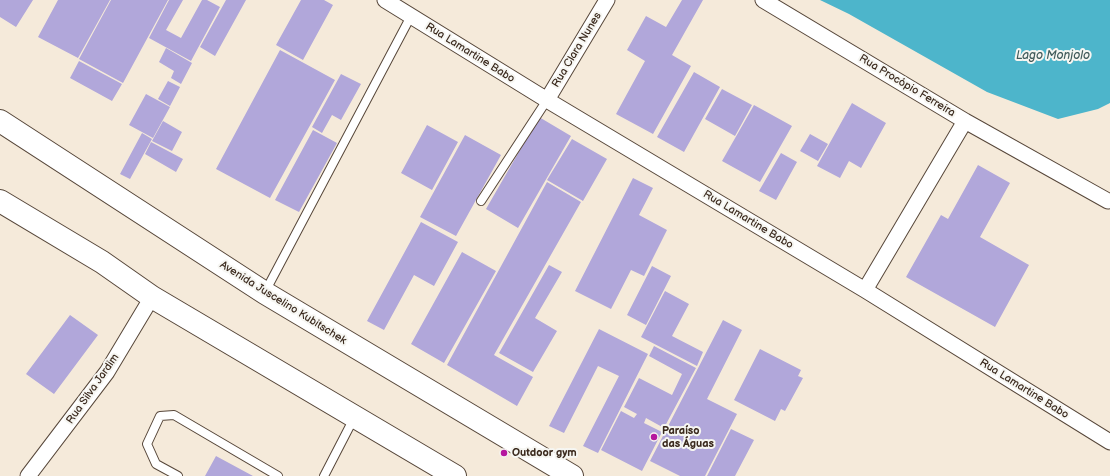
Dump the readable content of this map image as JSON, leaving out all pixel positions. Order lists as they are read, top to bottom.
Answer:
{
  "streets": {
    "main road": ["Avenida Juscelino Kubitschek"],
    "street": [
      "Rua Clara Nunes",
      "Rua Lamartine Babo",
      "Rua Procópio Ferreira",
      "Rua Silva Jardim"
    ]
  },
  "crossings": [
    ["Rua Clara Nunes", "Rua Lamartine Babo"],
    ["Rua Lamartine Babo", "Rua Procópio Ferreira"]
  ],
  "water": ["Lago Monjolo"],
  "places": ["Paraíso das Águas", "Outdoor gym"]
}
